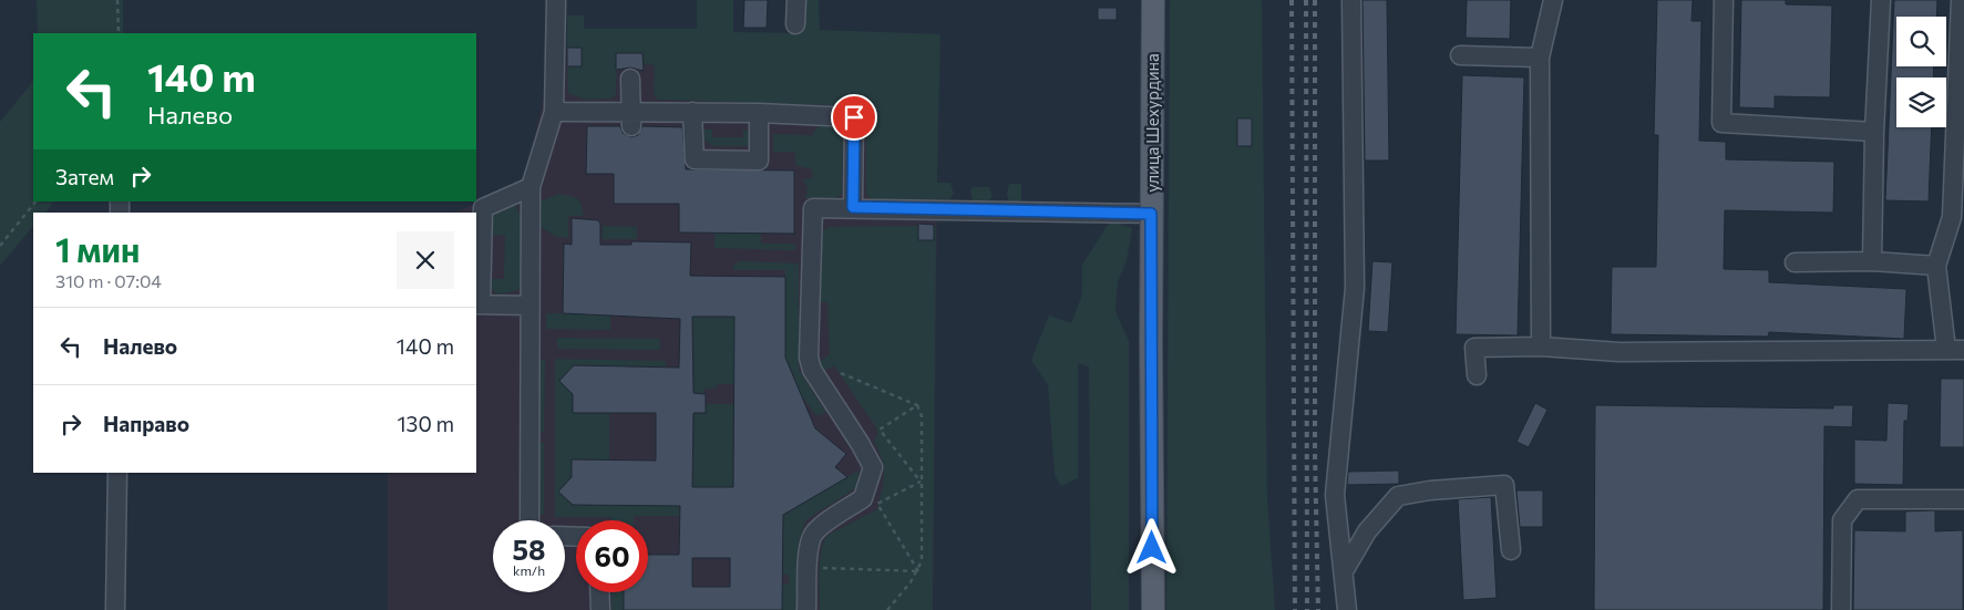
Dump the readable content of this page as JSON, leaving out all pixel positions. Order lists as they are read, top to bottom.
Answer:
{
  "streets": {
    "main road": ["улица Шехурдина"]
  },
  "page": {
    "turn": ["140 m", "Налево"],
    "then": "Затем",
    "heading": ["1 мин", "310 m · 07:04"],
    "list": [
      {
        "name": "Налево",
        "value": "140 m"
      },
      {
        "name": "Направо",
        "value": "130 m"
      }
    ],
    "speed": "58 km/h",
    "limit": "60"
  }
}
